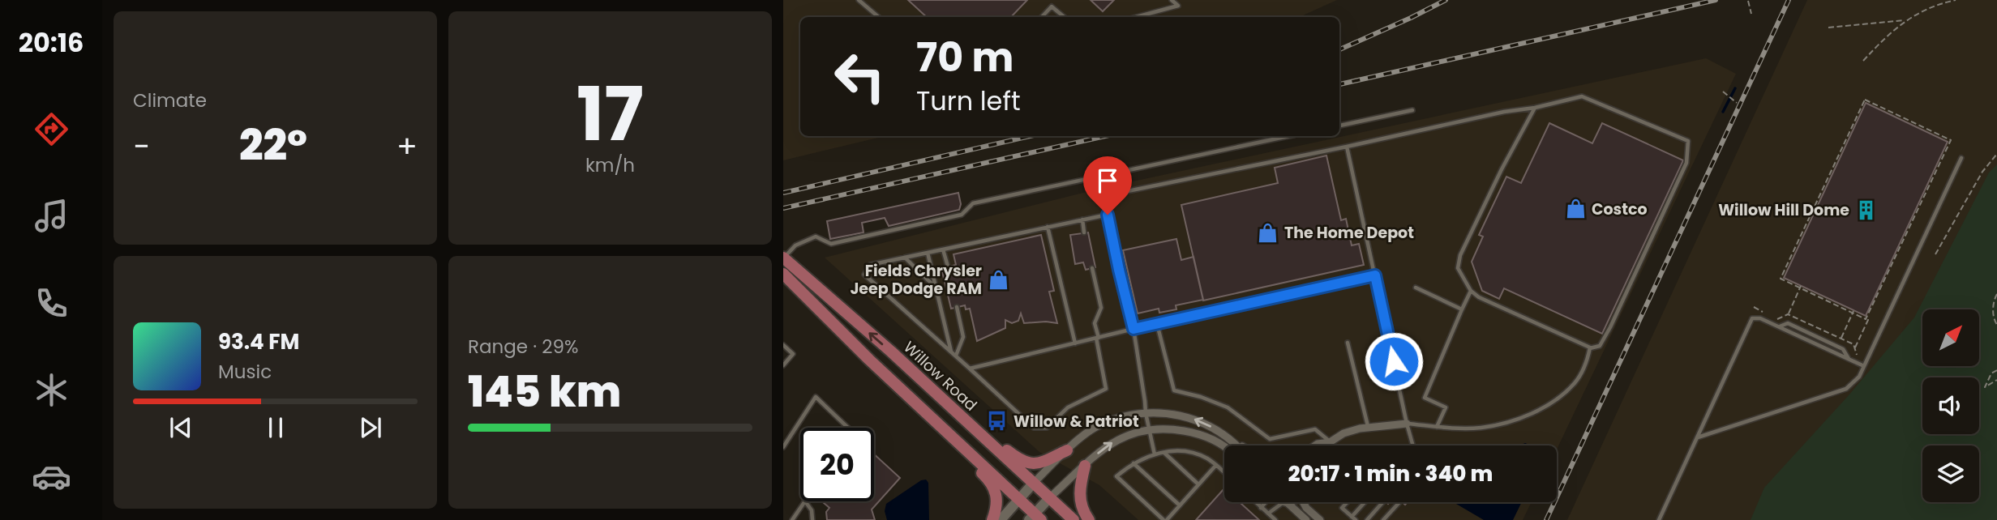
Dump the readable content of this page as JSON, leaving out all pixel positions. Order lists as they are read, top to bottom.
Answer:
{
  "streets": {
    "main road": ["Willow Road"]
  },
  "places": {
    "shop": ["Costco", "The Home Depot", "Fields Chrysler Jeep Dodge RAM"],
    "building": ["Willow Hill Dome"],
    "bus stop": ["Willow & Patriot"]
  },
  "north": "top right",
  "page": {
    "tabs": "20:16",
    "tile": [
      "Climate",
      ["17", "km/h"],
      ["Range · 29%", "145 km"]
    ],
    "turn": ["70 m", "Turn left"],
    "heat": ["−", "22°", "+"],
    "song": ["93.4 FM", "Music"],
    "limit": "20",
    "trip": "20:17 · 1 min · 340 m"
  }
}
